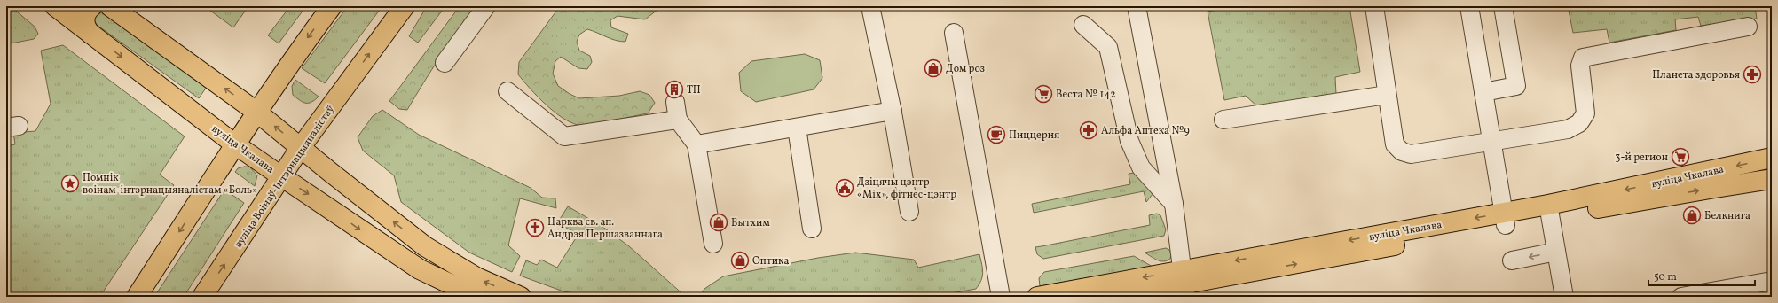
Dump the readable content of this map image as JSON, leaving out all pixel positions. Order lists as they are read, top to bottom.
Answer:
{
  "streets": {
    "main road": ["вуліца Чкалава", "вуліца Воінаў-Інтэрнацыяналістаў"]
  },
  "crossings": [
    ["вуліца Чкалава", "вуліца Воінаў-Інтэрнацыяналістаў"]
  ],
  "places": {
    "shop": [
      "Дом роз",
      "Белкнига",
      "Бытхим",
      "Оптика"
    ],
    "pharmacy": ["Планета здоровья", "Альфа Аптека №9"],
    "building": ["ТП"],
    "supermarket": ["Веста № 142", "3-й регион"],
    "cafe": ["Пиццерия"],
    "place": ["Помнік воінам-інтэрнацыяналістам «Боль»"],
    "public building": ["Дзіцячы цэнтр «Mix», фітнес-цэнтр"],
    "church": ["Царква св. ап. Андрэя Першазваннага"]
  },
  "scale_bar": "50 m"
}
